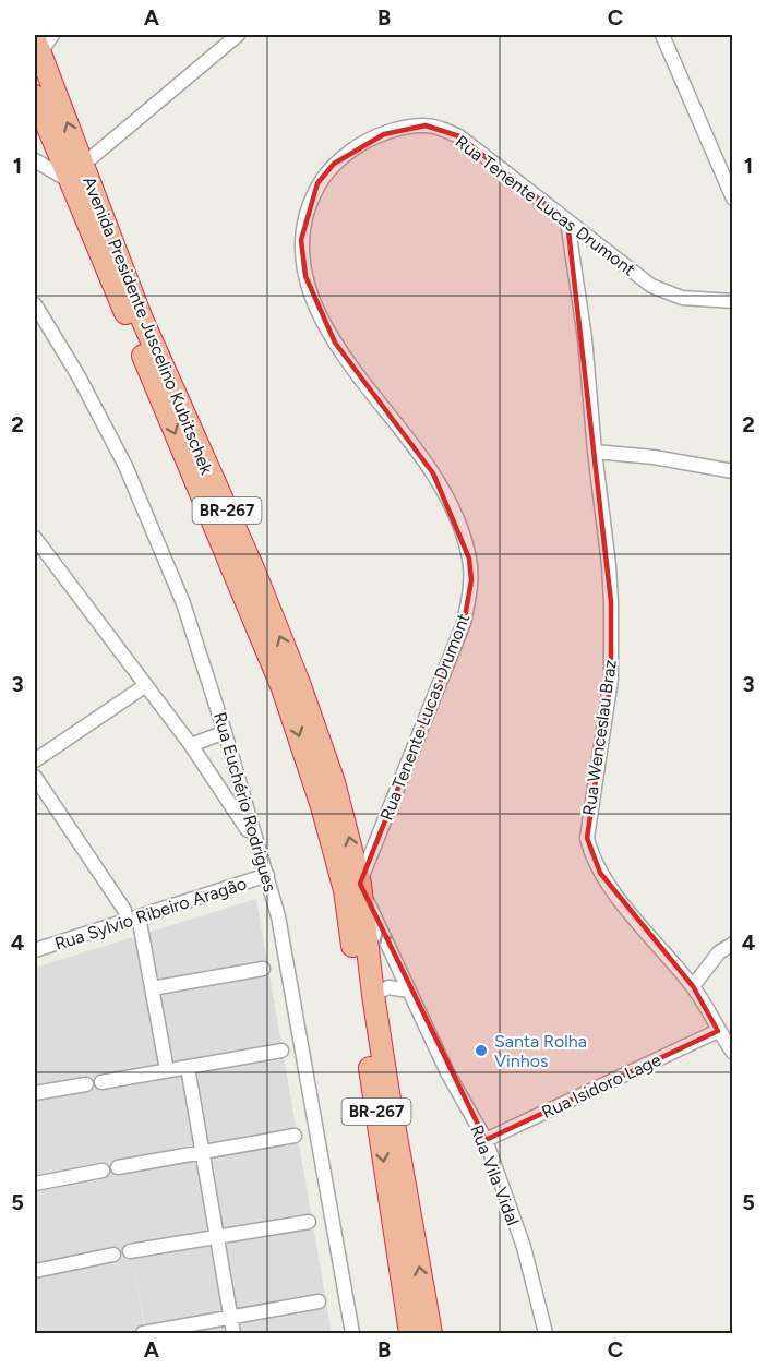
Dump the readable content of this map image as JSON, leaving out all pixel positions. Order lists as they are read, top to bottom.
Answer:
{
  "streets": {
    "highway": ["Avenida Presidente Juscelino Kubitschek", "BR-267"],
    "street": [
      "Rua Tenente Lucas Drumont",
      "Rua Wenceslau Braz",
      "Rua Euchério Rodrigues",
      "Rua Sylvio Ribeiro Aragão",
      "Rua Isidoro Lage",
      "Rua Vila Vidal"
    ]
  },
  "crossings": [
    ["Rua Tenente Lucas Drumont", "Avenida Presidente Juscelino Kubitschek"],
    ["Rua Tenente Lucas Drumont", "Rua Wenceslau Braz"],
    ["Rua Tenente Lucas Drumont", "Rua Vila Vidal"],
    ["Avenida Presidente Juscelino Kubitschek", "Rua Vila Vidal"],
    ["Rua Wenceslau Braz", "Rua Isidoro Lage"],
    ["Rua Euchério Rodrigues", "Rua Sylvio Ribeiro Aragão"],
    ["Rua Isidoro Lage", "Rua Vila Vidal"]
  ],
  "places": ["Santa Rolha Vinhos"],
  "grid": {
    "columns": ["A", "B", "C"],
    "rows": [
      "1",
      "2",
      "3",
      "4",
      "5"
    ]
  }
}
